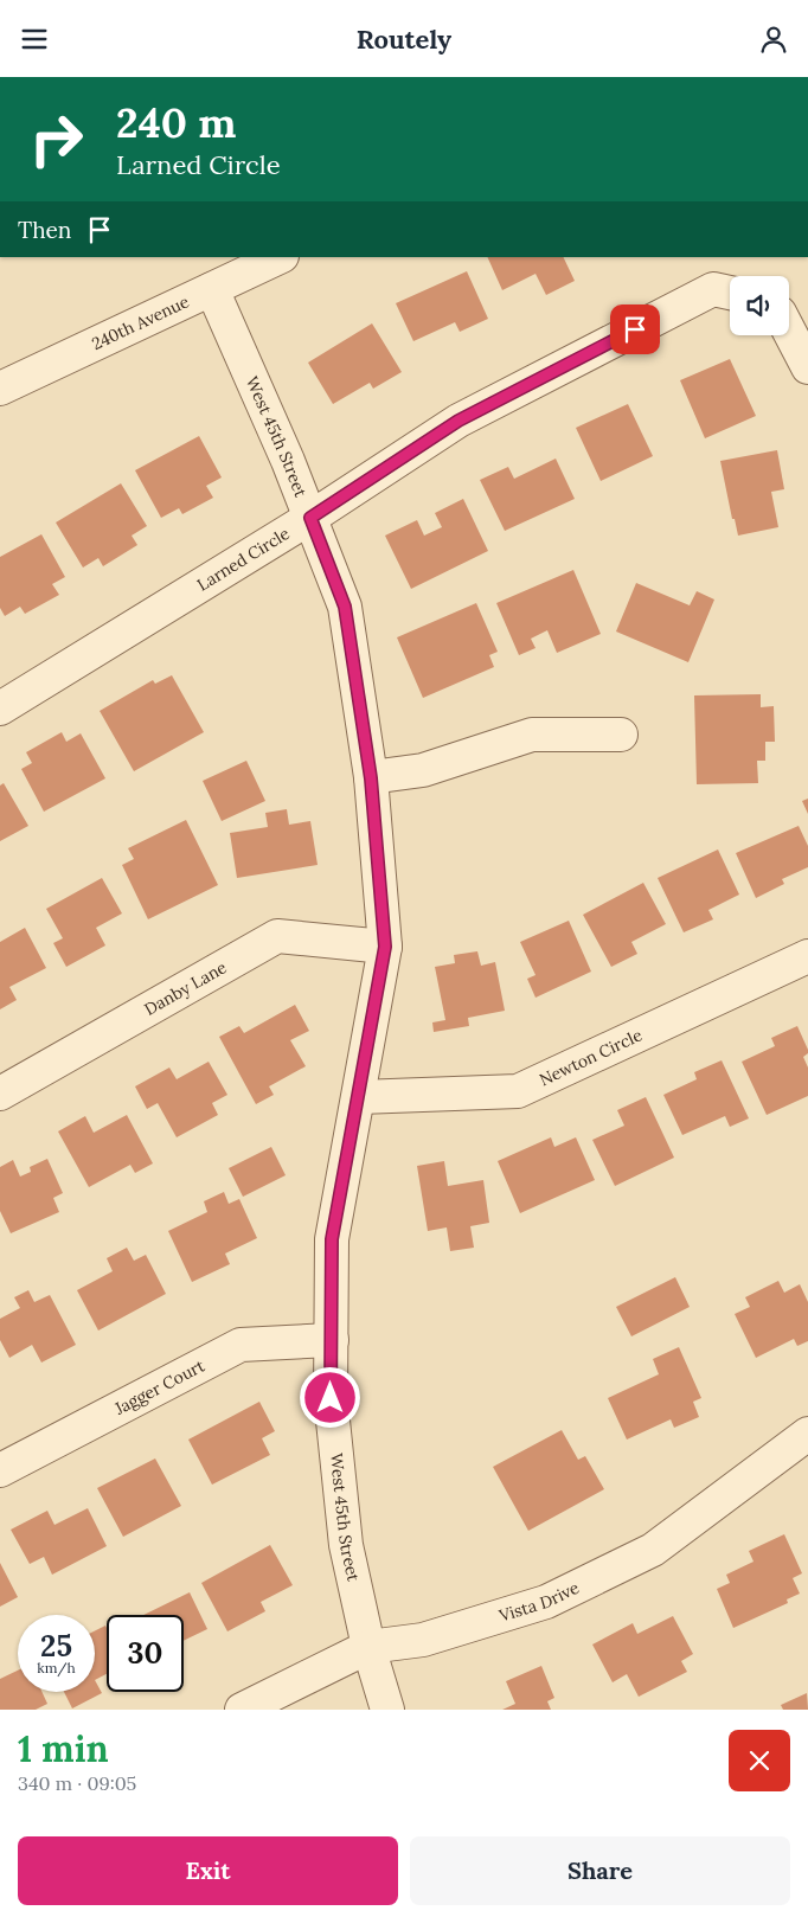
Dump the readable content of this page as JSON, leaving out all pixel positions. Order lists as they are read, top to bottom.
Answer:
{
  "streets": {
    "street": [
      "240th Avenue",
      "West 45th Street",
      "Larned Circle",
      "Danby Lane",
      "Newton Circle",
      "Jagger Court",
      "Vista Drive"
    ]
  },
  "crossings": [
    ["240th Avenue", "West 45th Street"],
    ["West 45th Street", "Larned Circle"],
    ["West 45th Street", "Danby Lane"],
    ["West 45th Street", "Newton Circle"],
    ["West 45th Street", "Jagger Court"],
    ["West 45th Street", "Vista Drive"]
  ],
  "page": {
    "header": "Routely",
    "turn": ["240 m", "Larned Circle"],
    "then": "Then",
    "speed": "25 km/h",
    "limit": "30",
    "heading": ["1 min", "340 m · 09:05"],
    "buttons": ["Exit", "Share"]
  }
}
